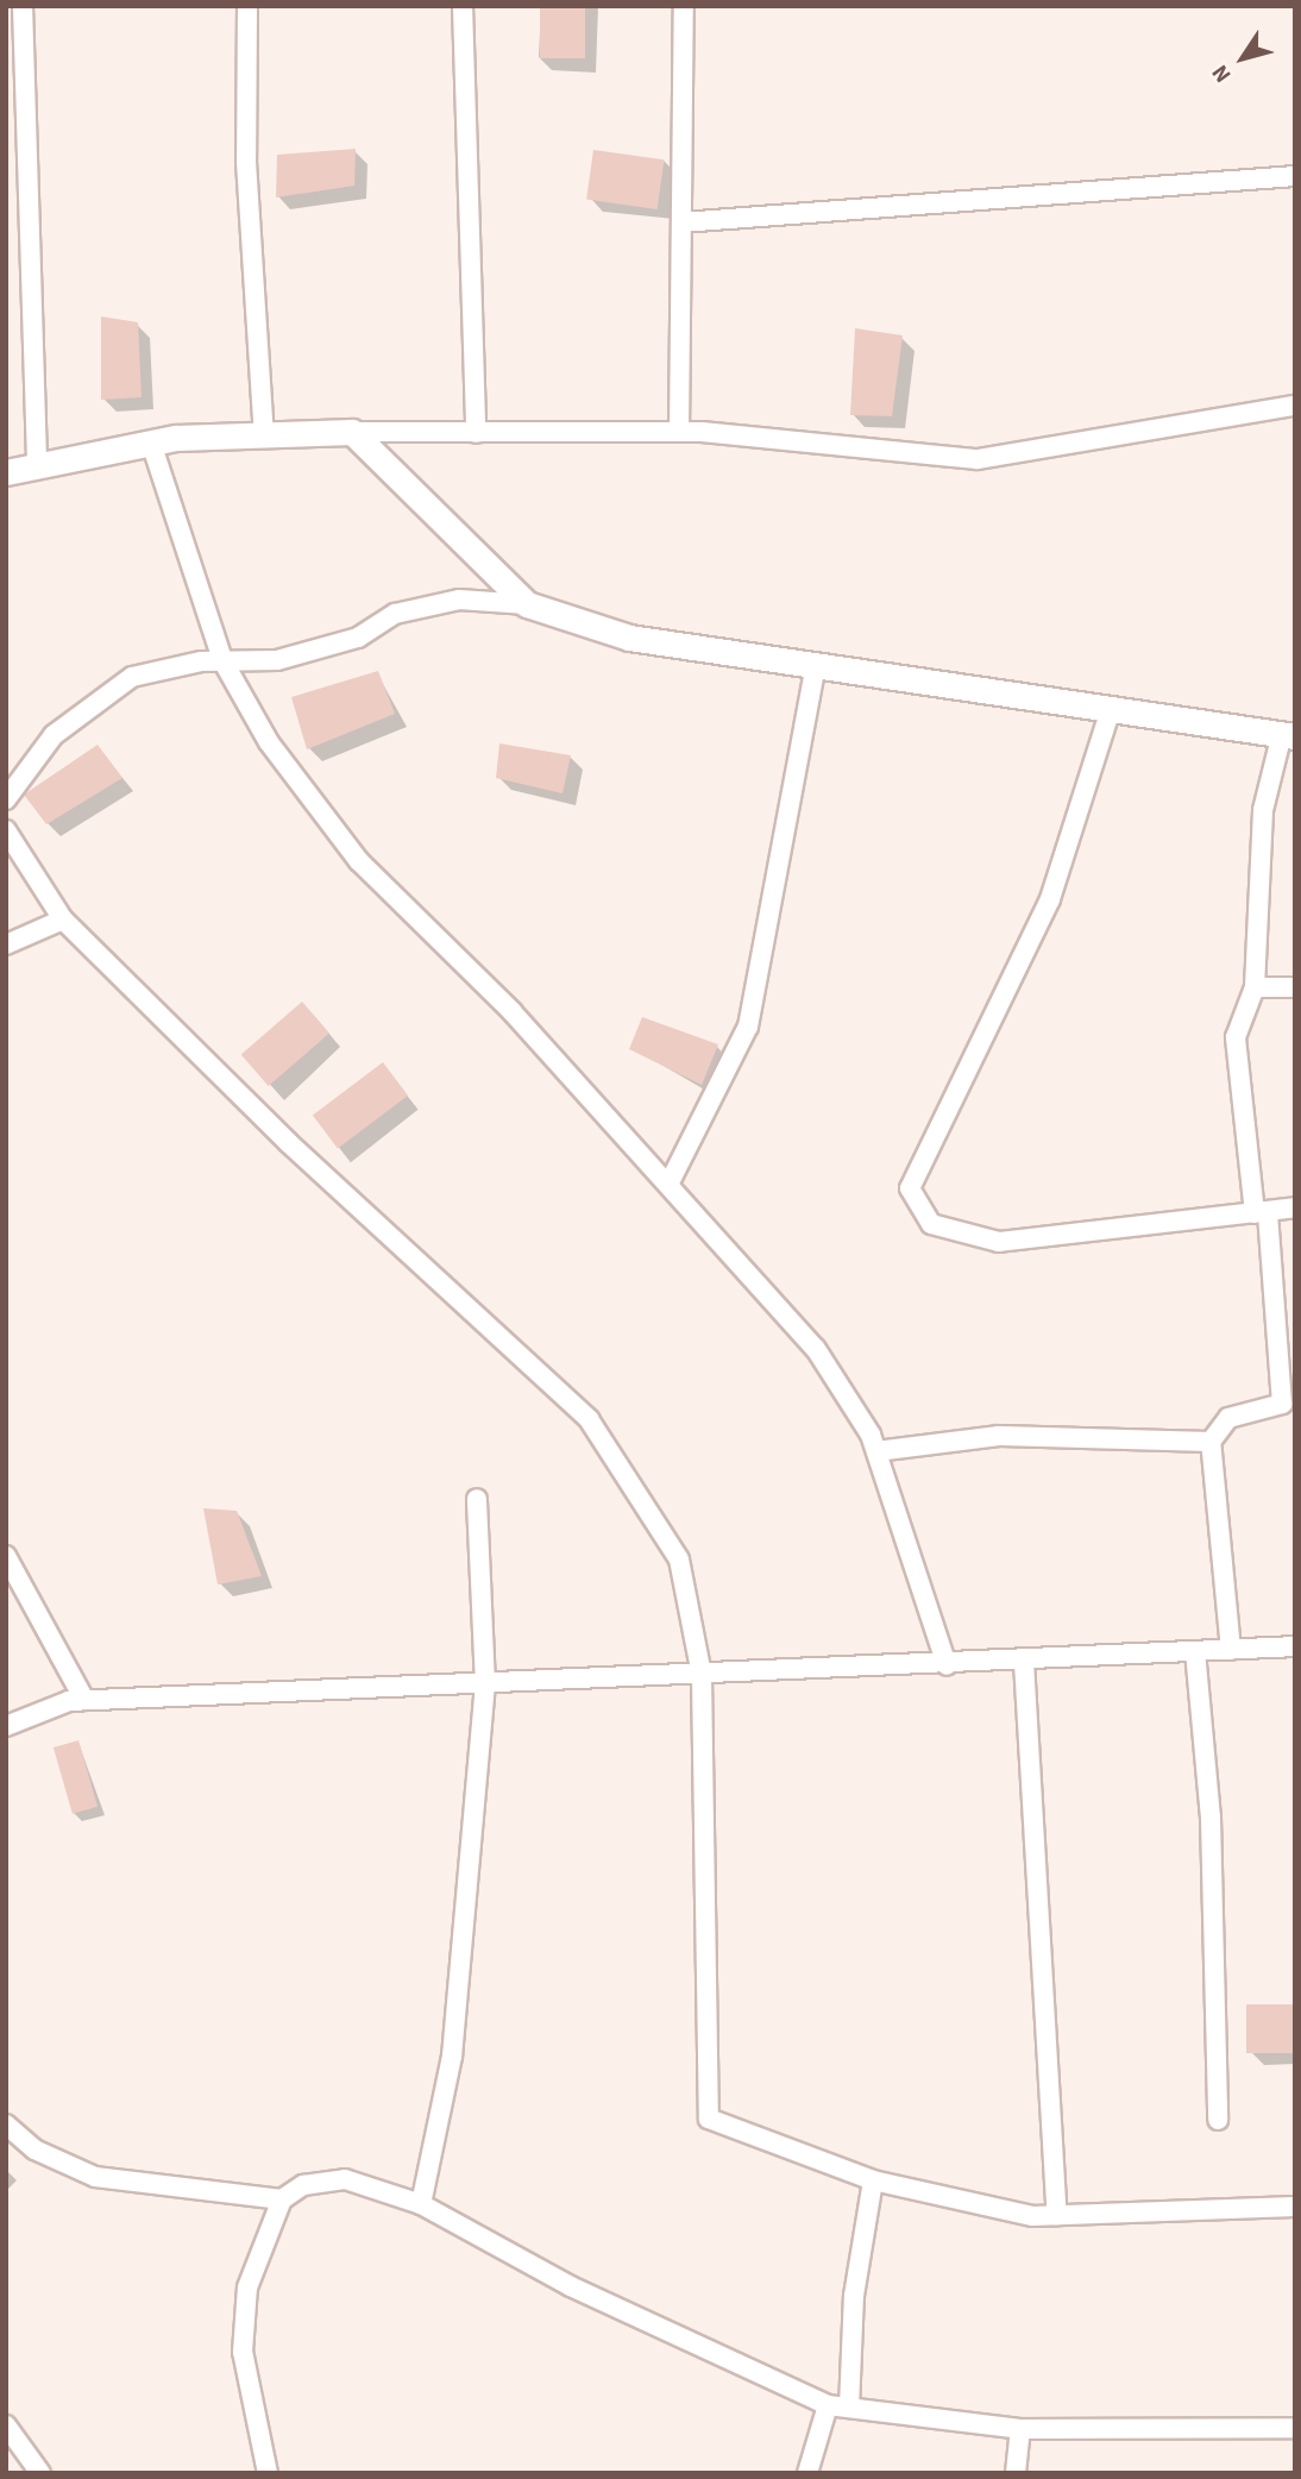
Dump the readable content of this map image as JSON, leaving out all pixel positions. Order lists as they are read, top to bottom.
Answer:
{
  "north": "bottom left"
}
